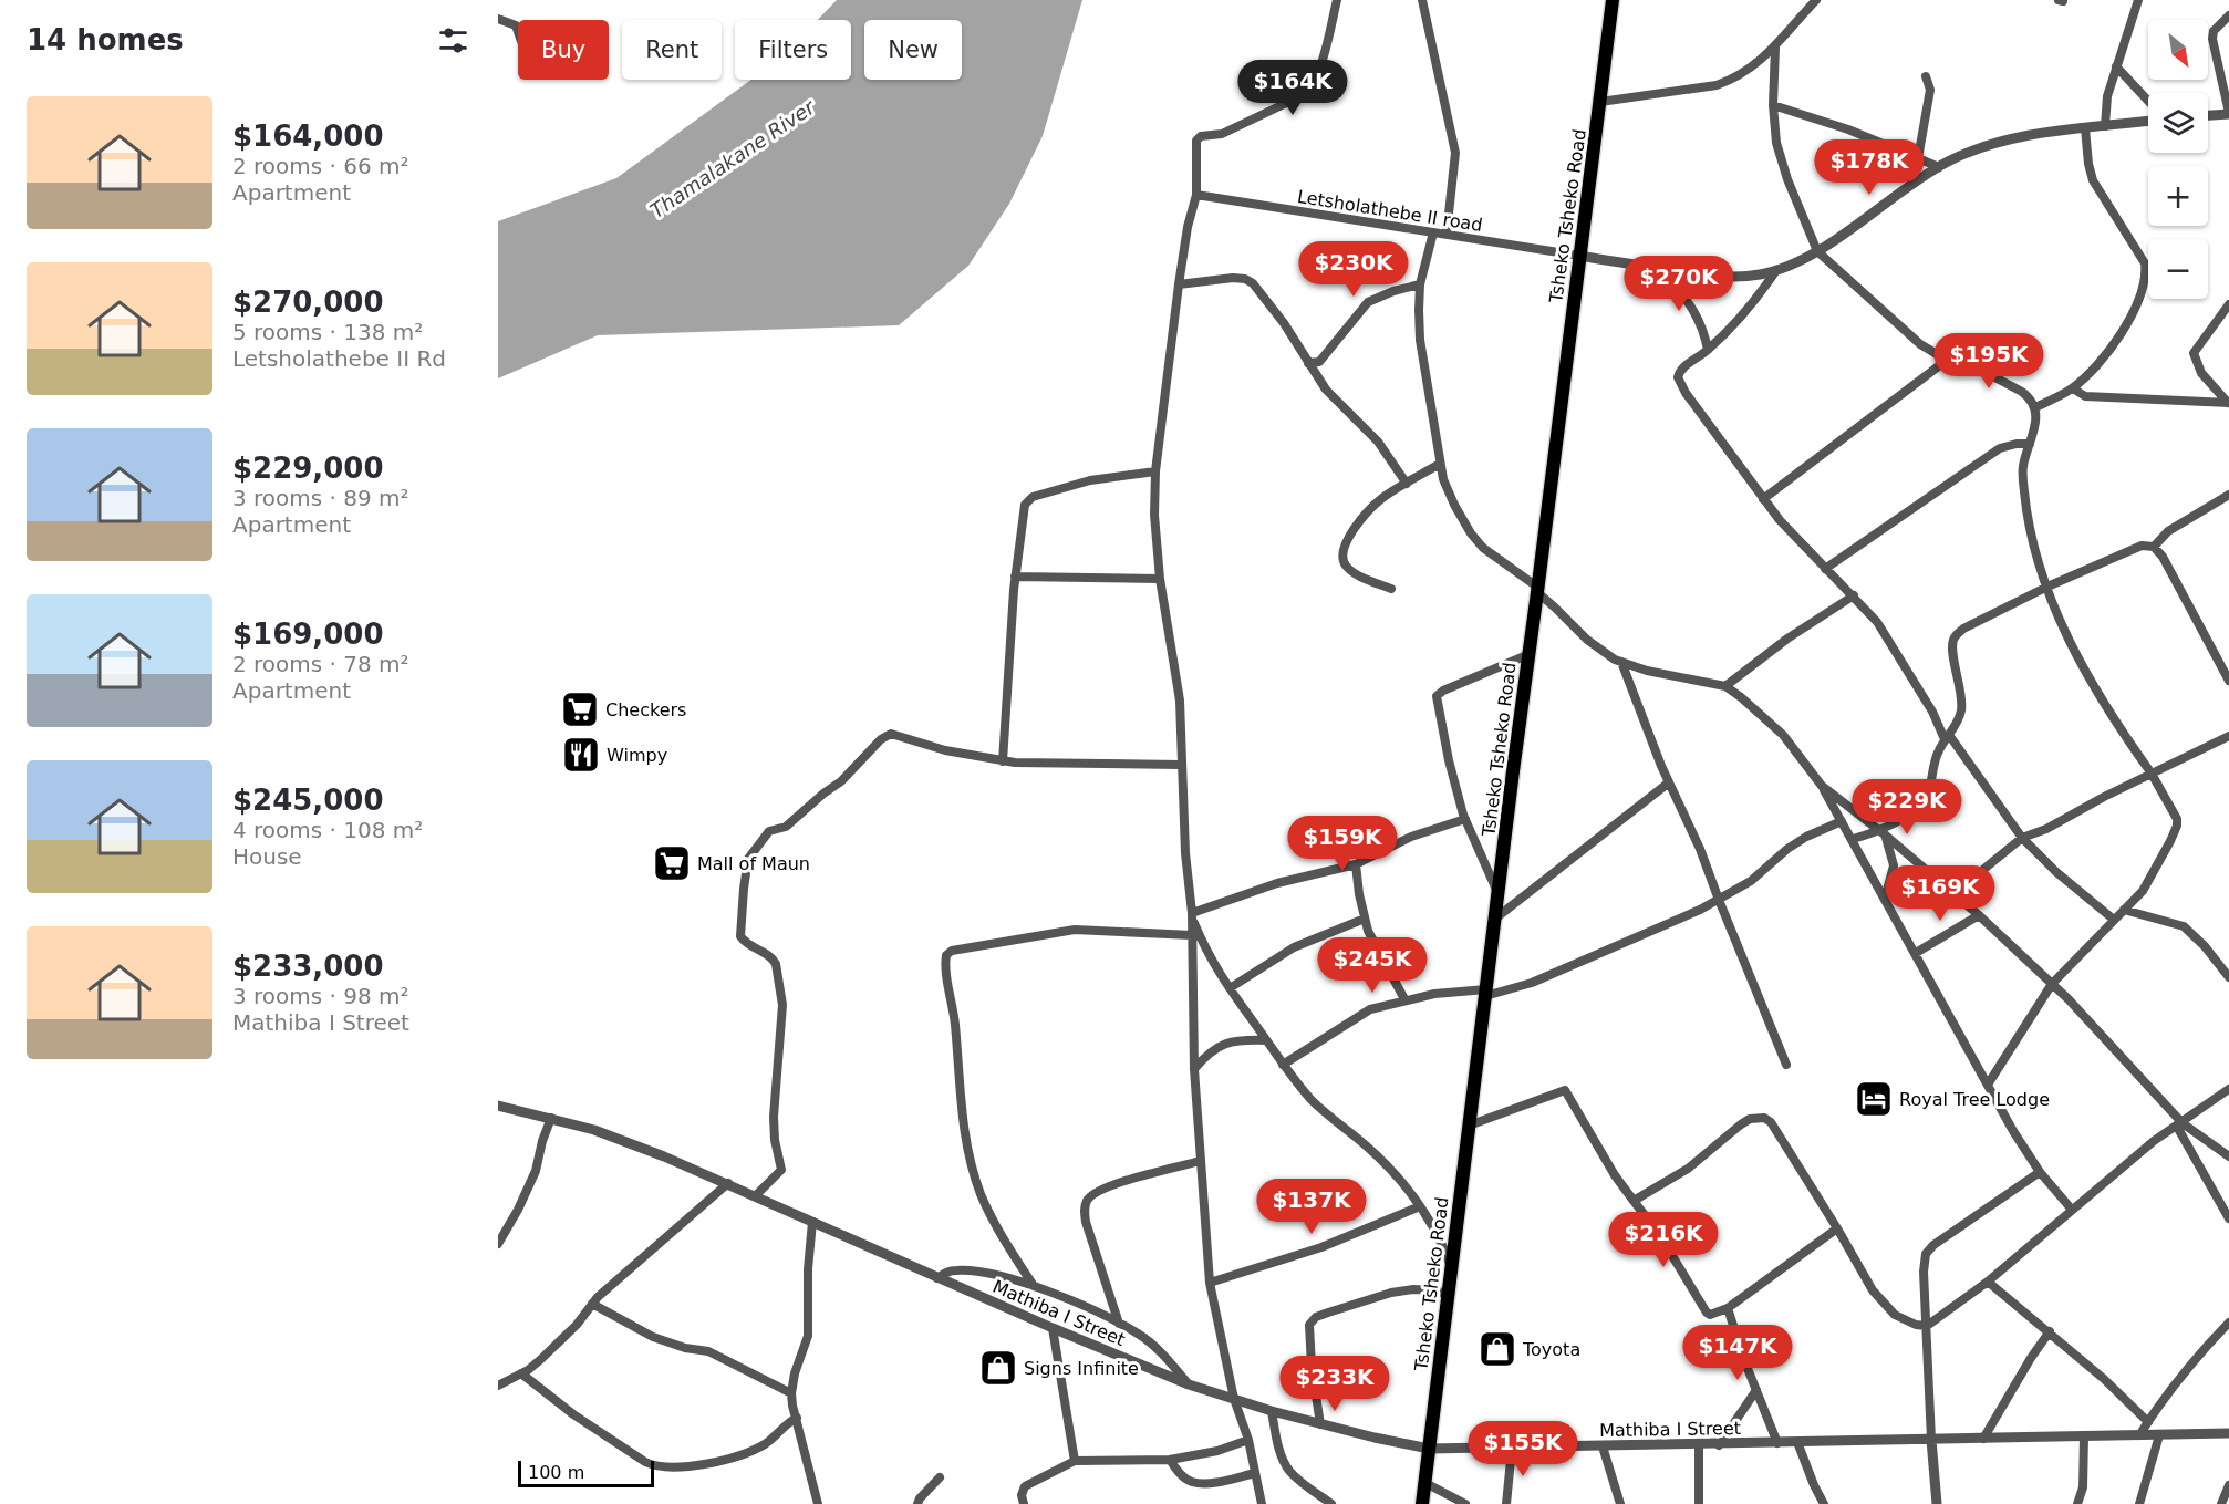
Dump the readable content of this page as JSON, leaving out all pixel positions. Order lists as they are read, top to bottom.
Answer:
{
  "streets": {
    "highway": ["Tsheko Tsheko Road"],
    "street": ["Letsholathebe II road", "Mathiba I Street"]
  },
  "crossings": [
    ["Letsholathebe II road", "Tsheko Tsheko Road"],
    ["Tsheko Tsheko Road", "Mathiba I Street"]
  ],
  "water": ["Thamalakane River"],
  "places": {
    "supermarket": ["Checkers", "Mall of Maun"],
    "restaurant": ["Wimpy"],
    "hotel": ["Royal Tree Lodge"],
    "shop": ["Toyota", "Signs Infinite"]
  },
  "scale_bar": "100 m",
  "north": "bottom right",
  "page": {
    "heading": "14 homes",
    "map_buttons": ["+", "−"],
    "chip": [
      "Buy",
      "Rent",
      "Filters",
      "New"
    ],
    "price": [
      "$164K",
      "$178K",
      "$230K",
      "$270K",
      "$195K",
      "$229K",
      "$159K",
      "$169K",
      "$245K",
      "$137K",
      "$216K",
      "$147K",
      "$233K",
      "$155K"
    ],
    "list": [
      {
        "name": "$164,000",
        "note": "2 rooms · 66 m² · Apartment"
      },
      {
        "name": "$270,000",
        "note": "5 rooms · 138 m² · Letsholathebe II Rd"
      },
      {
        "name": "$229,000",
        "note": "3 rooms · 89 m² · Apartment"
      },
      {
        "name": "$169,000",
        "note": "2 rooms · 78 m² · Apartment"
      },
      {
        "name": "$245,000",
        "note": "4 rooms · 108 m² · House"
      },
      {
        "name": "$233,000",
        "note": "3 rooms · 98 m² · Mathiba I Street"
      }
    ],
    "scale": "100 m"
  }
}
